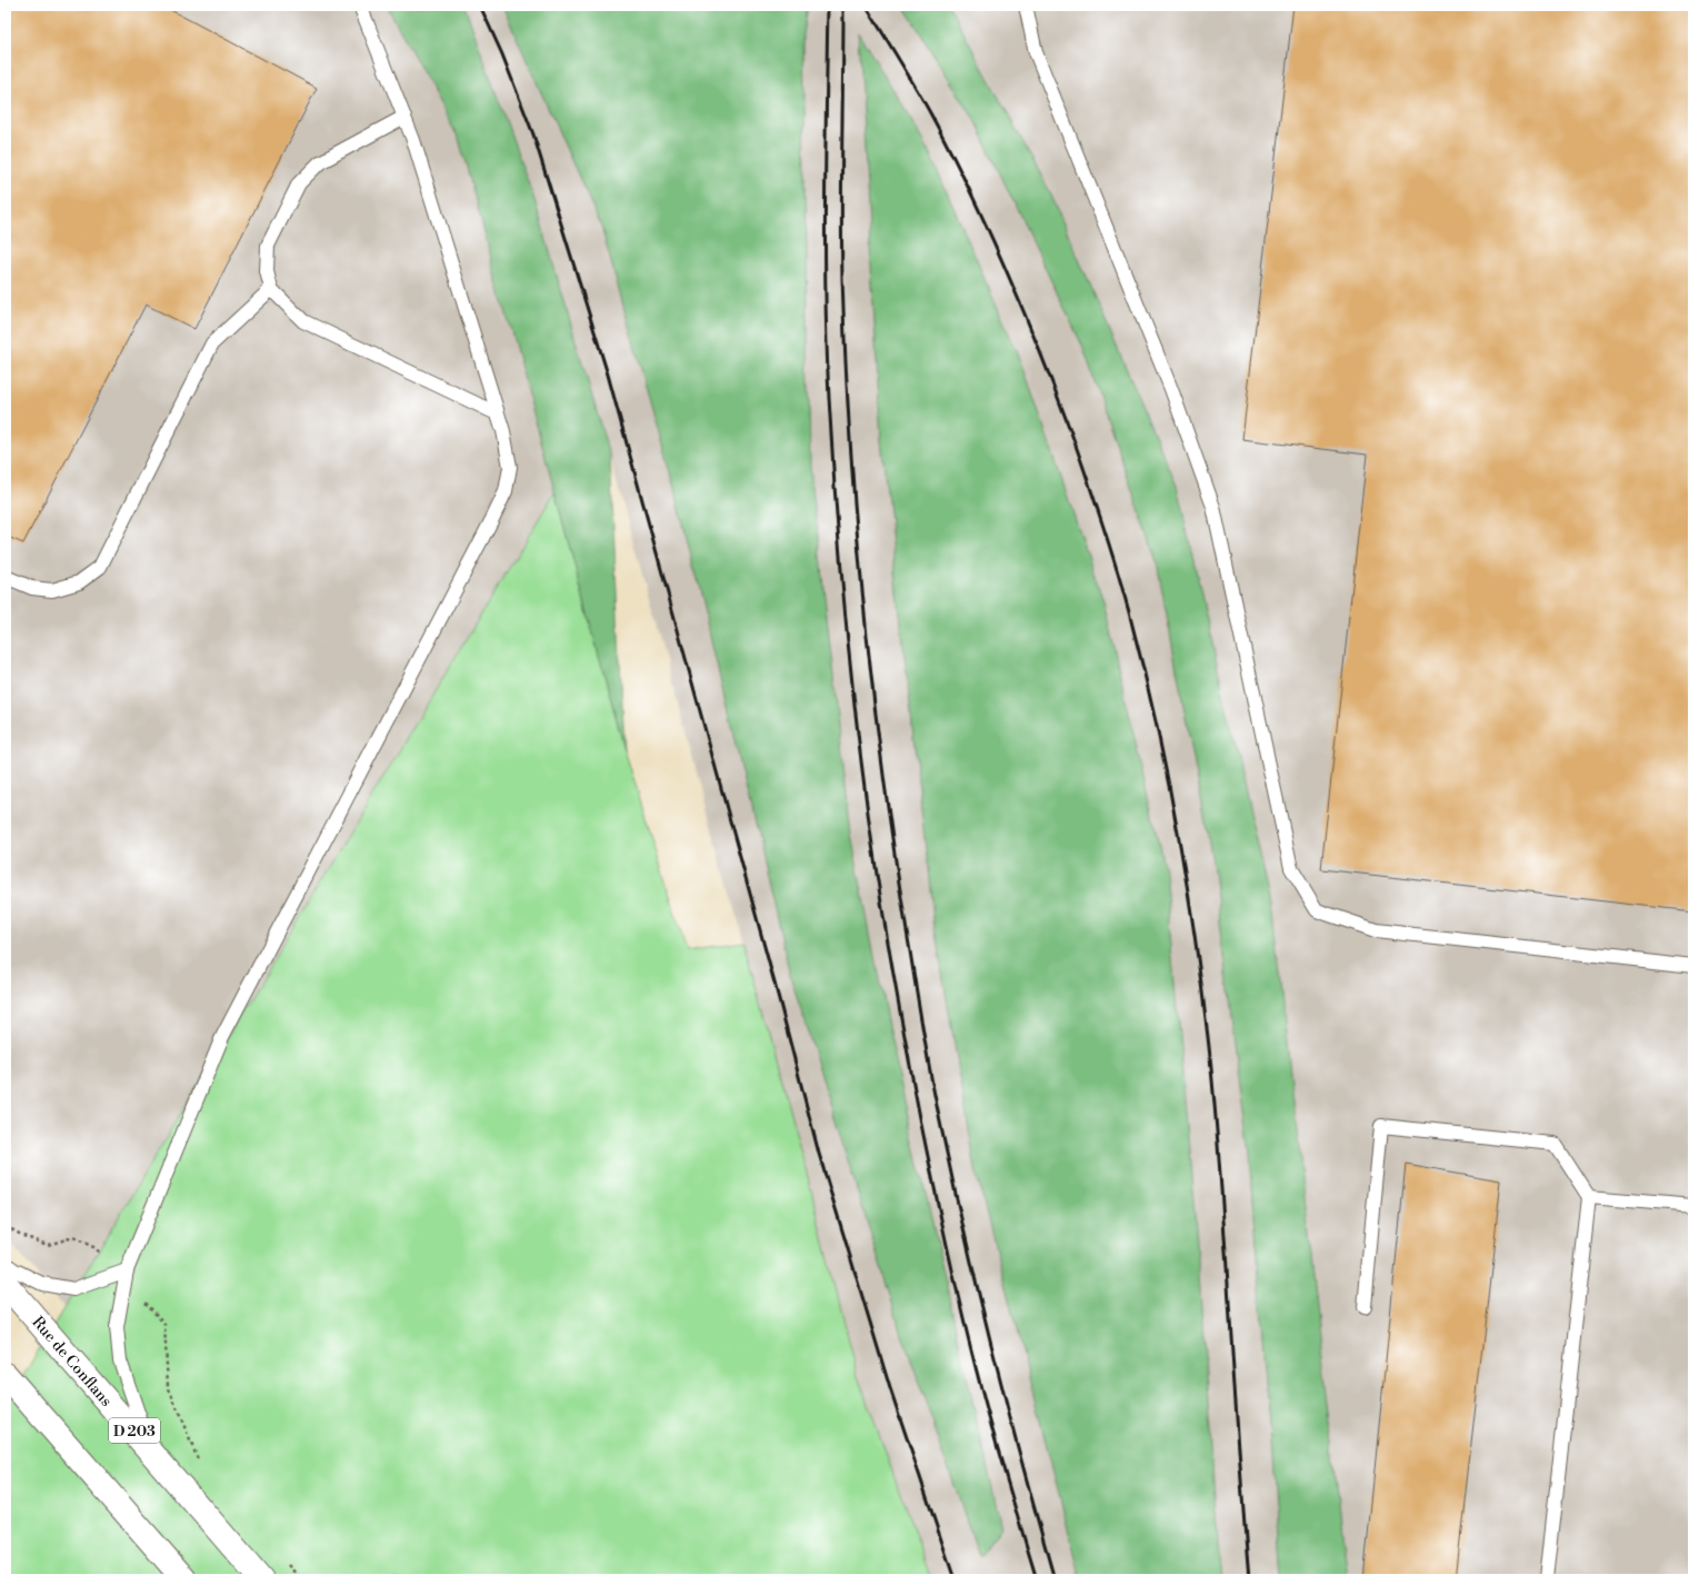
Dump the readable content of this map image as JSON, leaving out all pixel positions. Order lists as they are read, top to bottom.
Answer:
{
  "streets": {
    "main road": ["Rue de Conflans", "D 203"]
  }
}
